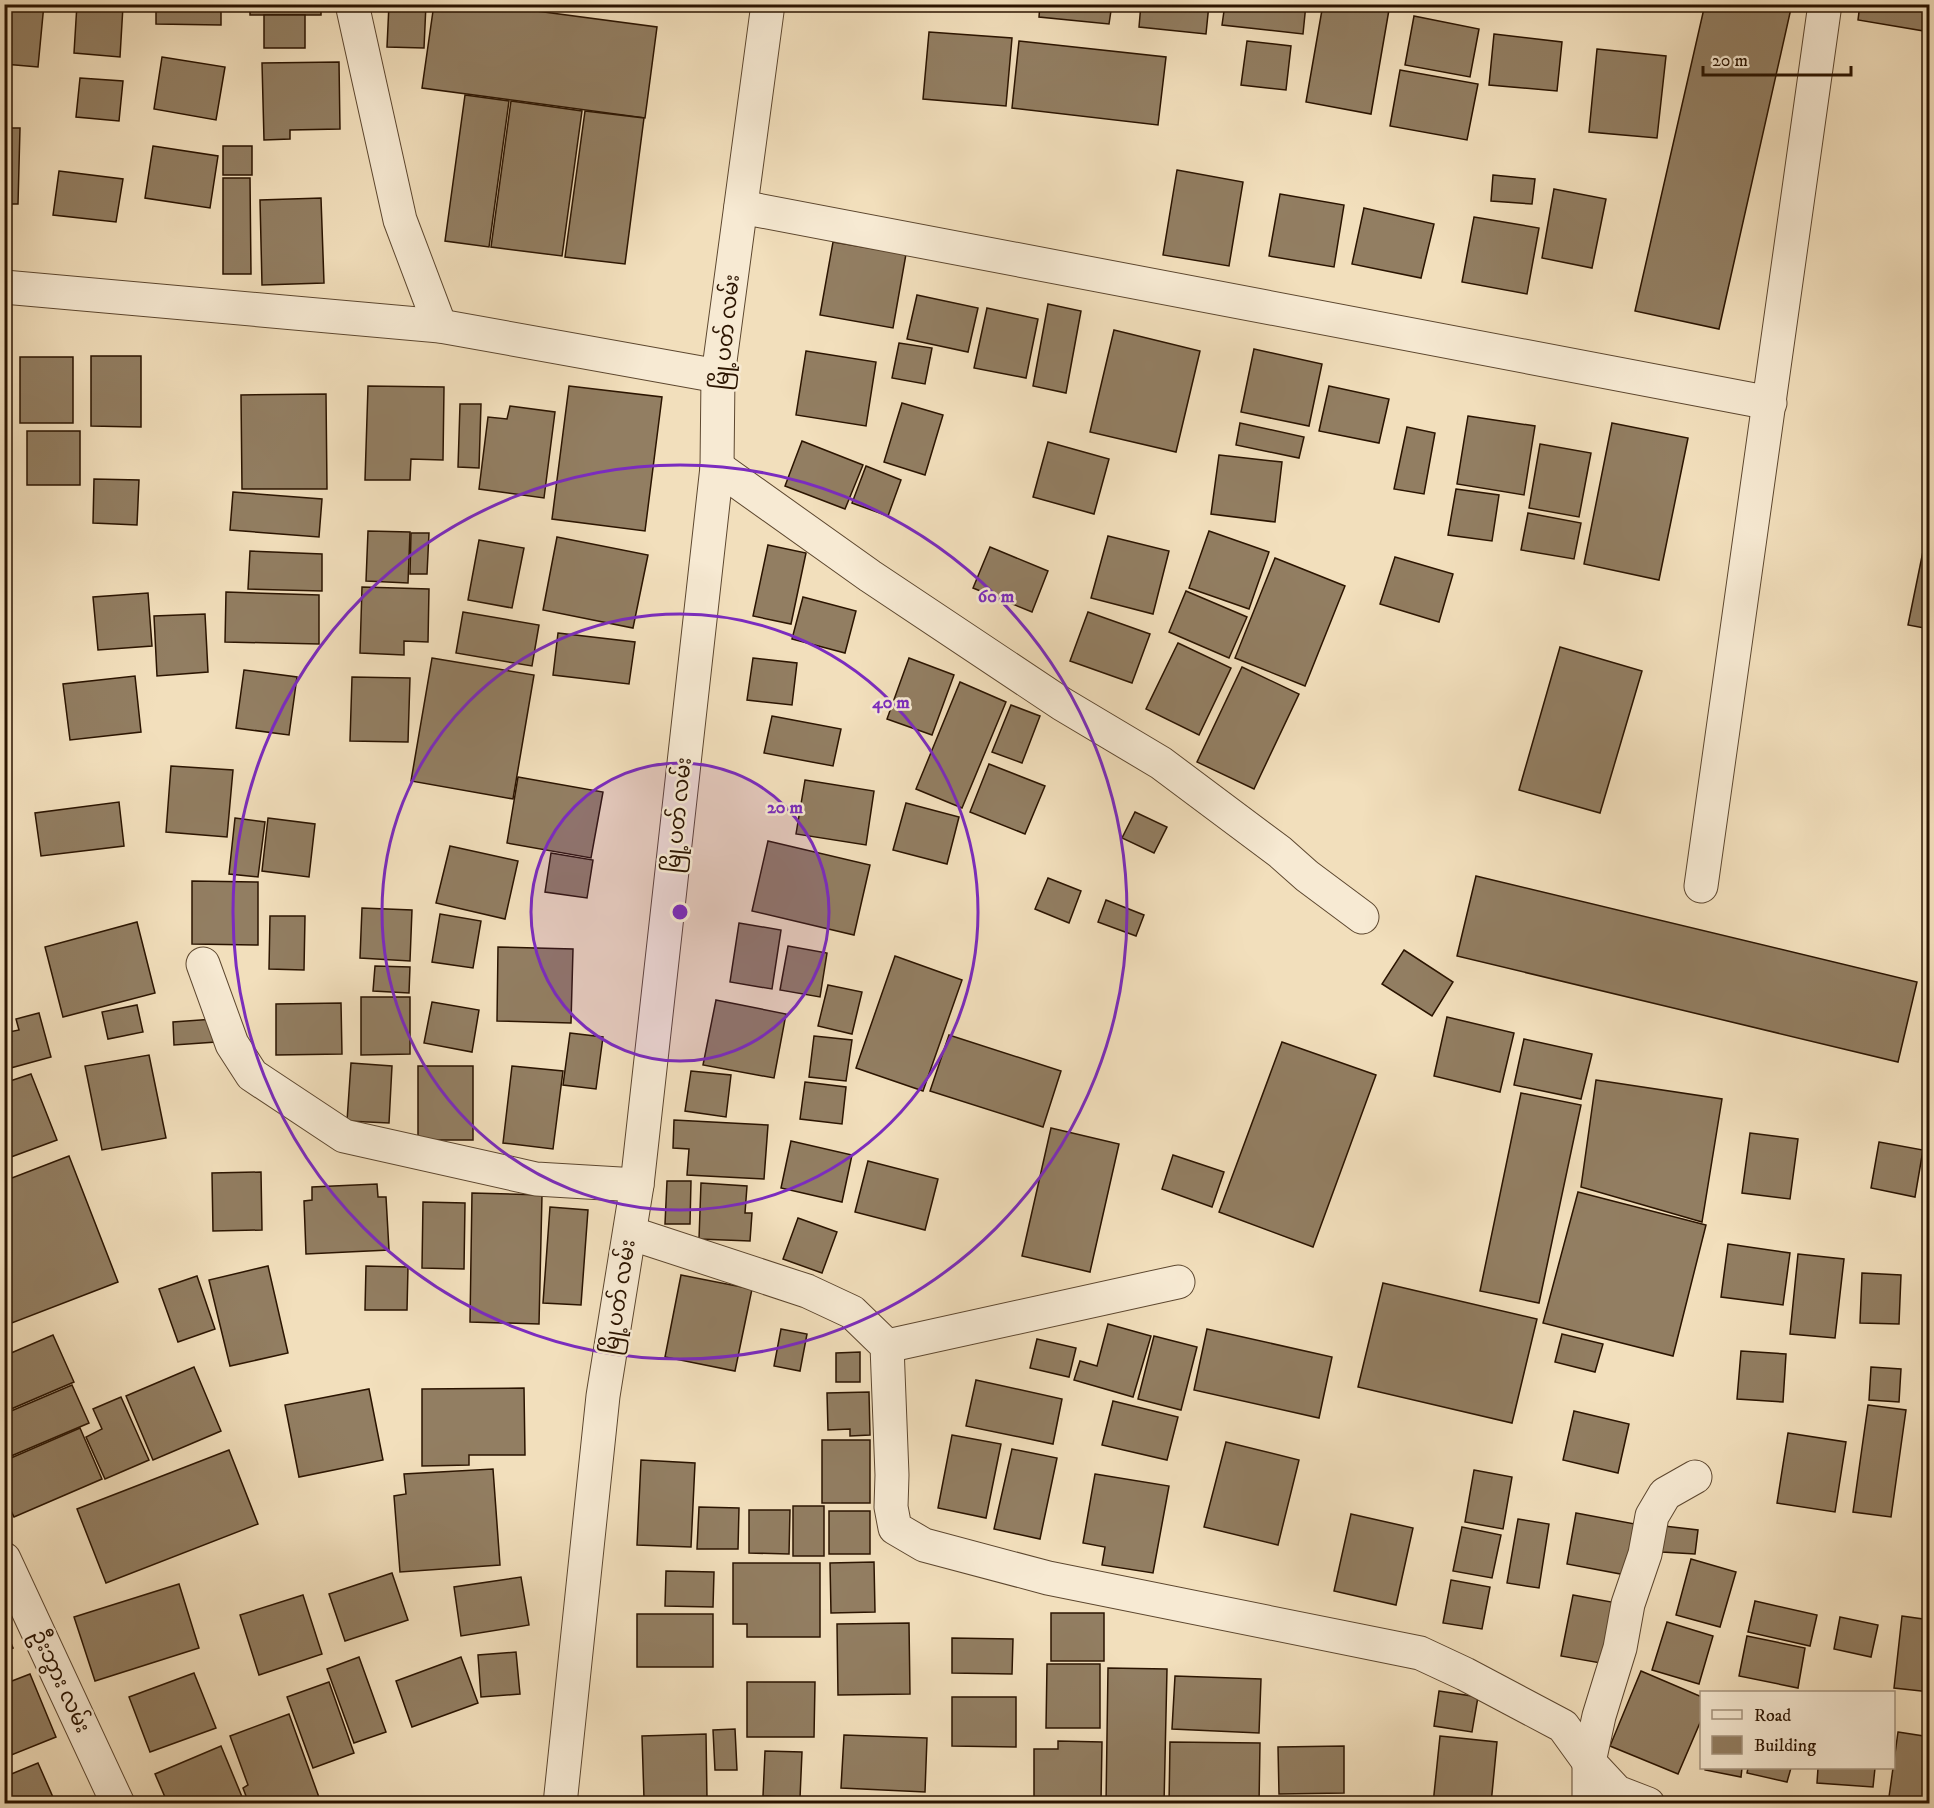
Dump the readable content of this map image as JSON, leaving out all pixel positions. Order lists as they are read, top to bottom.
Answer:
{
  "streets": {
    "street": ["မြို့ပတ် လမ်း", "ဦးဘွား လမ်း"]
  },
  "legend": ["Road", "Building"],
  "scale_bar": "20 m",
  "rings": ["60 m", "40 m", "20 m"]
}
